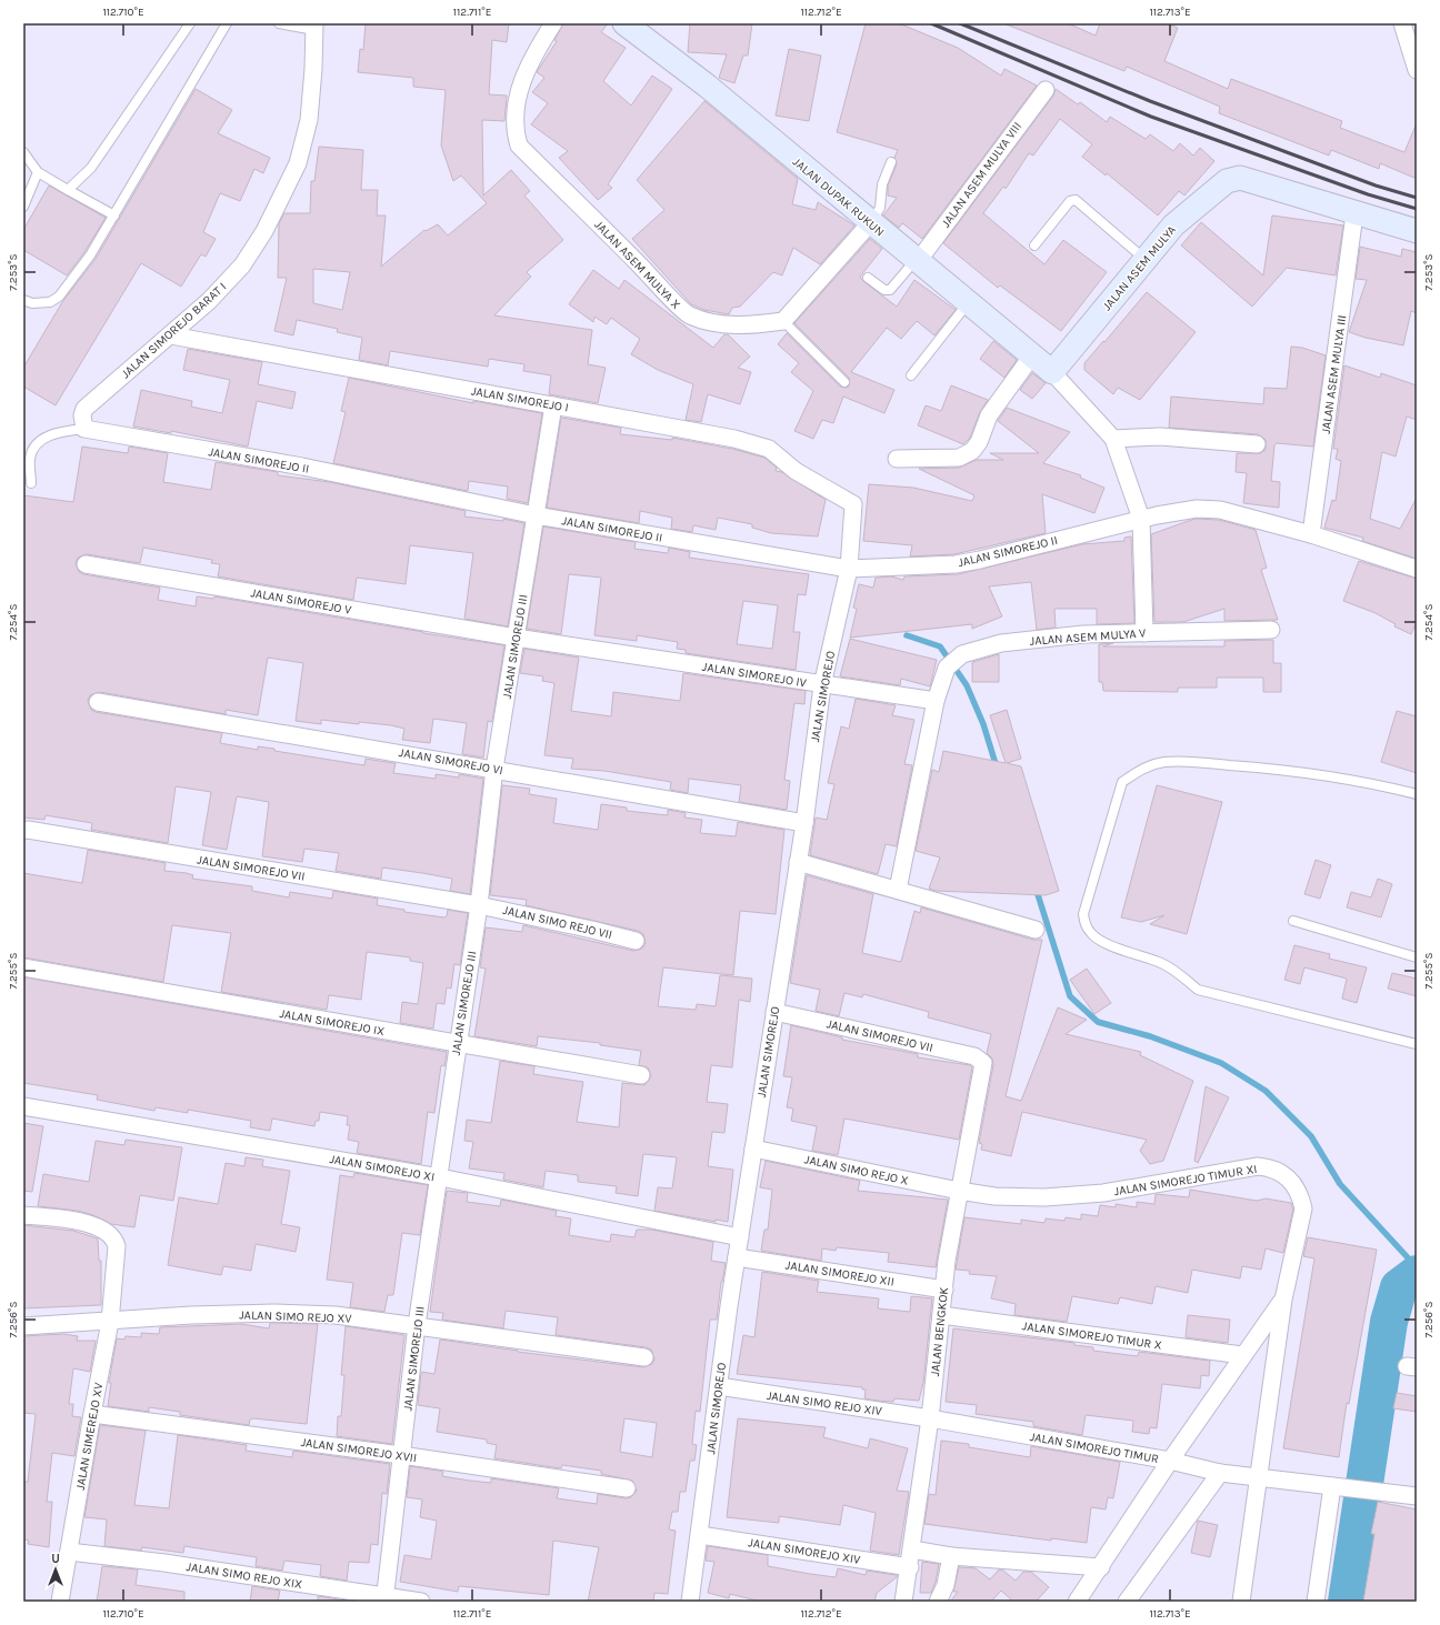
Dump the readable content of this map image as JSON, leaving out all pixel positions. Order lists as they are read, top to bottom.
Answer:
{
  "streets": {
    "street": [
      "JALAN ASEM MULYA VIII",
      "JALAN DUPAK RUKUN",
      "JALAN ASEM MULYA X",
      "JALAN ASEM MULYA",
      "JALAN SIMOREJO BARAT I",
      "JALAN ASEM MULYA III",
      "JALAN SIMOREJO I",
      "JALAN SIMOREJO II",
      "JALAN SIMOREJO V",
      "JALAN ASEM MULYA V",
      "JALAN SIMOREJO III",
      "JALAN SIMOREJO IV",
      "JALAN SIMOREJO",
      "JALAN SIMOREJO VI",
      "JALAN SIMOREJO VII",
      "JALAN SIMO REJO VII",
      "JALAN SIMOREJO IX",
      "JALAN SIMOREJO XI",
      "JALAN SIMO REJO X",
      "JALAN SIMOREJO TIMUR XI",
      "JALAN SIMOREJO XII",
      "JALAN SIMO REJO XV",
      "JALAN BENGKOK",
      "JALAN SIMOREJO TIMUR X",
      "JALAN SIMO REJO XIV",
      "JALAN SIMEREJO XV",
      "JALAN SIMOREJO TIMUR",
      "JALAN SIMOREJO XVII",
      "JALAN SIMOREJO XIV",
      "JALAN SIMO REJO XIX"
    ]
  },
  "crossings": [
    ["JALAN ASEM MULYA VIII", "JALAN DUPAK RUKUN"],
    ["JALAN DUPAK RUKUN", "JALAN ASEM MULYA"],
    ["JALAN ASEM MULYA", "JALAN ASEM MULYA III"],
    ["JALAN SIMOREJO BARAT I", "JALAN SIMOREJO I"],
    ["JALAN SIMOREJO BARAT I", "JALAN SIMOREJO II"],
    ["JALAN ASEM MULYA III", "JALAN SIMOREJO II"],
    ["JALAN SIMOREJO I", "JALAN SIMOREJO III"],
    ["JALAN SIMOREJO I", "JALAN SIMOREJO"],
    ["JALAN SIMOREJO II", "JALAN SIMOREJO III"],
    ["JALAN SIMOREJO II", "JALAN SIMOREJO"],
    ["JALAN SIMOREJO V", "JALAN SIMOREJO III"],
    ["JALAN SIMOREJO V", "JALAN SIMOREJO IV"],
    ["JALAN ASEM MULYA V", "JALAN SIMOREJO IV"],
    ["JALAN SIMOREJO III", "JALAN SIMOREJO IV"],
    ["JALAN SIMOREJO III", "JALAN SIMOREJO VI"],
    ["JALAN SIMOREJO III", "JALAN SIMOREJO VII"],
    ["JALAN SIMOREJO III", "JALAN SIMO REJO VII"],
    ["JALAN SIMOREJO III", "JALAN SIMOREJO IX"],
    ["JALAN SIMOREJO III", "JALAN SIMOREJO XI"],
    ["JALAN SIMOREJO III", "JALAN SIMO REJO XV"],
    ["JALAN SIMOREJO III", "JALAN SIMOREJO XVII"],
    ["JALAN SIMOREJO III", "JALAN SIMO REJO XIX"],
    ["JALAN SIMOREJO IV", "JALAN SIMOREJO"],
    ["JALAN SIMOREJO", "JALAN SIMOREJO VI"],
    ["JALAN SIMOREJO", "JALAN SIMOREJO VII"],
    ["JALAN SIMOREJO", "JALAN SIMOREJO XI"],
    ["JALAN SIMOREJO", "JALAN SIMO REJO X"],
    ["JALAN SIMOREJO", "JALAN SIMOREJO XII"],
    ["JALAN SIMOREJO", "JALAN SIMO REJO XIV"],
    ["JALAN SIMOREJO", "JALAN SIMOREJO XIV"],
    ["JALAN SIMOREJO VII", "JALAN SIMO REJO VII"],
    ["JALAN SIMOREJO VII", "JALAN BENGKOK"],
    ["JALAN SIMO REJO X", "JALAN SIMOREJO TIMUR XI"],
    ["JALAN SIMO REJO X", "JALAN BENGKOK"],
    ["JALAN SIMOREJO TIMUR XI", "JALAN BENGKOK"],
    ["JALAN SIMOREJO TIMUR XI", "JALAN SIMOREJO TIMUR"],
    ["JALAN SIMOREJO XII", "JALAN BENGKOK"],
    ["JALAN SIMO REJO XV", "JALAN SIMEREJO XV"],
    ["JALAN BENGKOK", "JALAN SIMOREJO TIMUR X"],
    ["JALAN BENGKOK", "JALAN SIMO REJO XIV"],
    ["JALAN BENGKOK", "JALAN SIMOREJO TIMUR"],
    ["JALAN BENGKOK", "JALAN SIMOREJO XIV"],
    ["JALAN SIMO REJO XIV", "JALAN SIMOREJO TIMUR"],
    ["JALAN SIMEREJO XV", "JALAN SIMOREJO XVII"],
    ["JALAN SIMEREJO XV", "JALAN SIMO REJO XIX"]
  ],
  "north": "top",
  "coordinates": [
    "112.710°E",
    "112.711°E",
    "112.712°E",
    "112.713°E",
    "7.253°S",
    "7.254°S",
    "7.255°S",
    "7.256°S"
  ]
}
